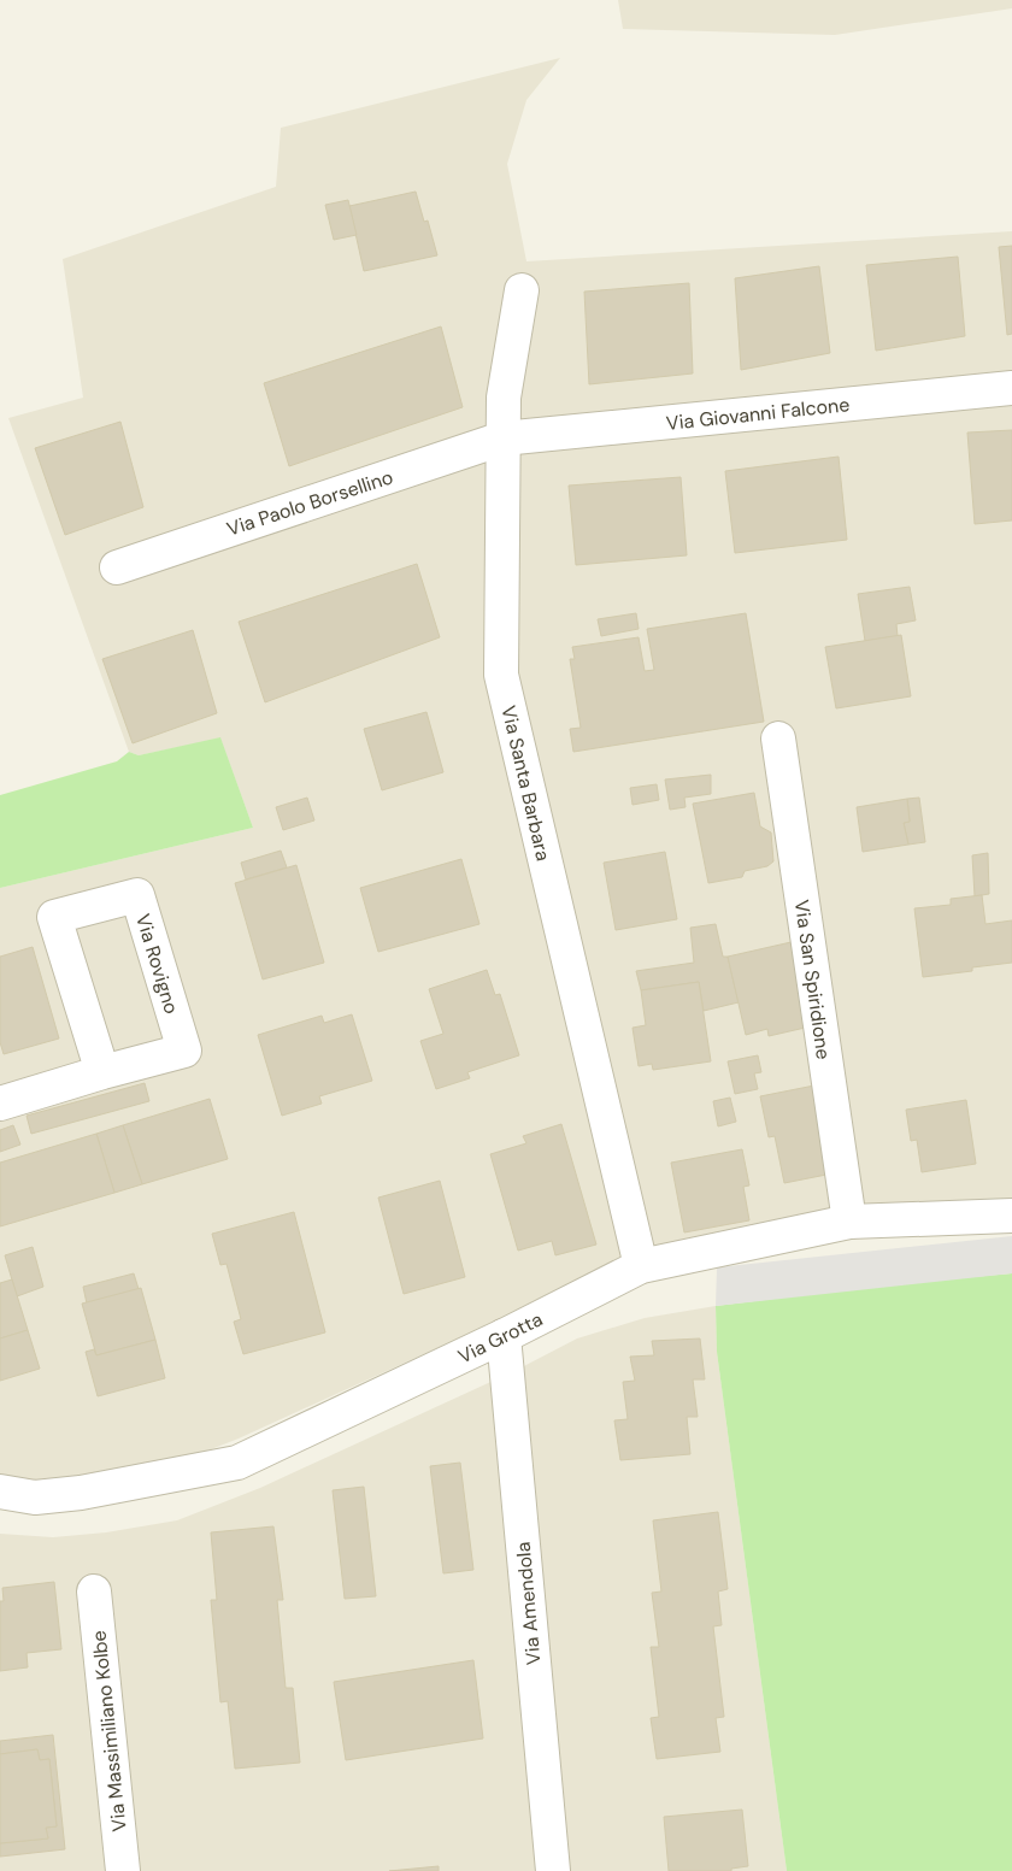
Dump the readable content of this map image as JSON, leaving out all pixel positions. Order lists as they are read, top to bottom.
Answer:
{
  "streets": {
    "street": [
      "Via Giovanni Falcone",
      "Via Paolo Borsellino",
      "Via Santa Barbara",
      "Via Rovigno",
      "Via San Spiridione",
      "Via Grotta",
      "Via Amendola",
      "Via Massimiliano Kolbe"
    ]
  },
  "crossings": [
    ["Via Giovanni Falcone", "Via Paolo Borsellino"],
    ["Via Giovanni Falcone", "Via Santa Barbara"],
    ["Via Paolo Borsellino", "Via Santa Barbara"],
    ["Via Santa Barbara", "Via Grotta"],
    ["Via San Spiridione", "Via Grotta"],
    ["Via Grotta", "Via Amendola"]
  ]
}
